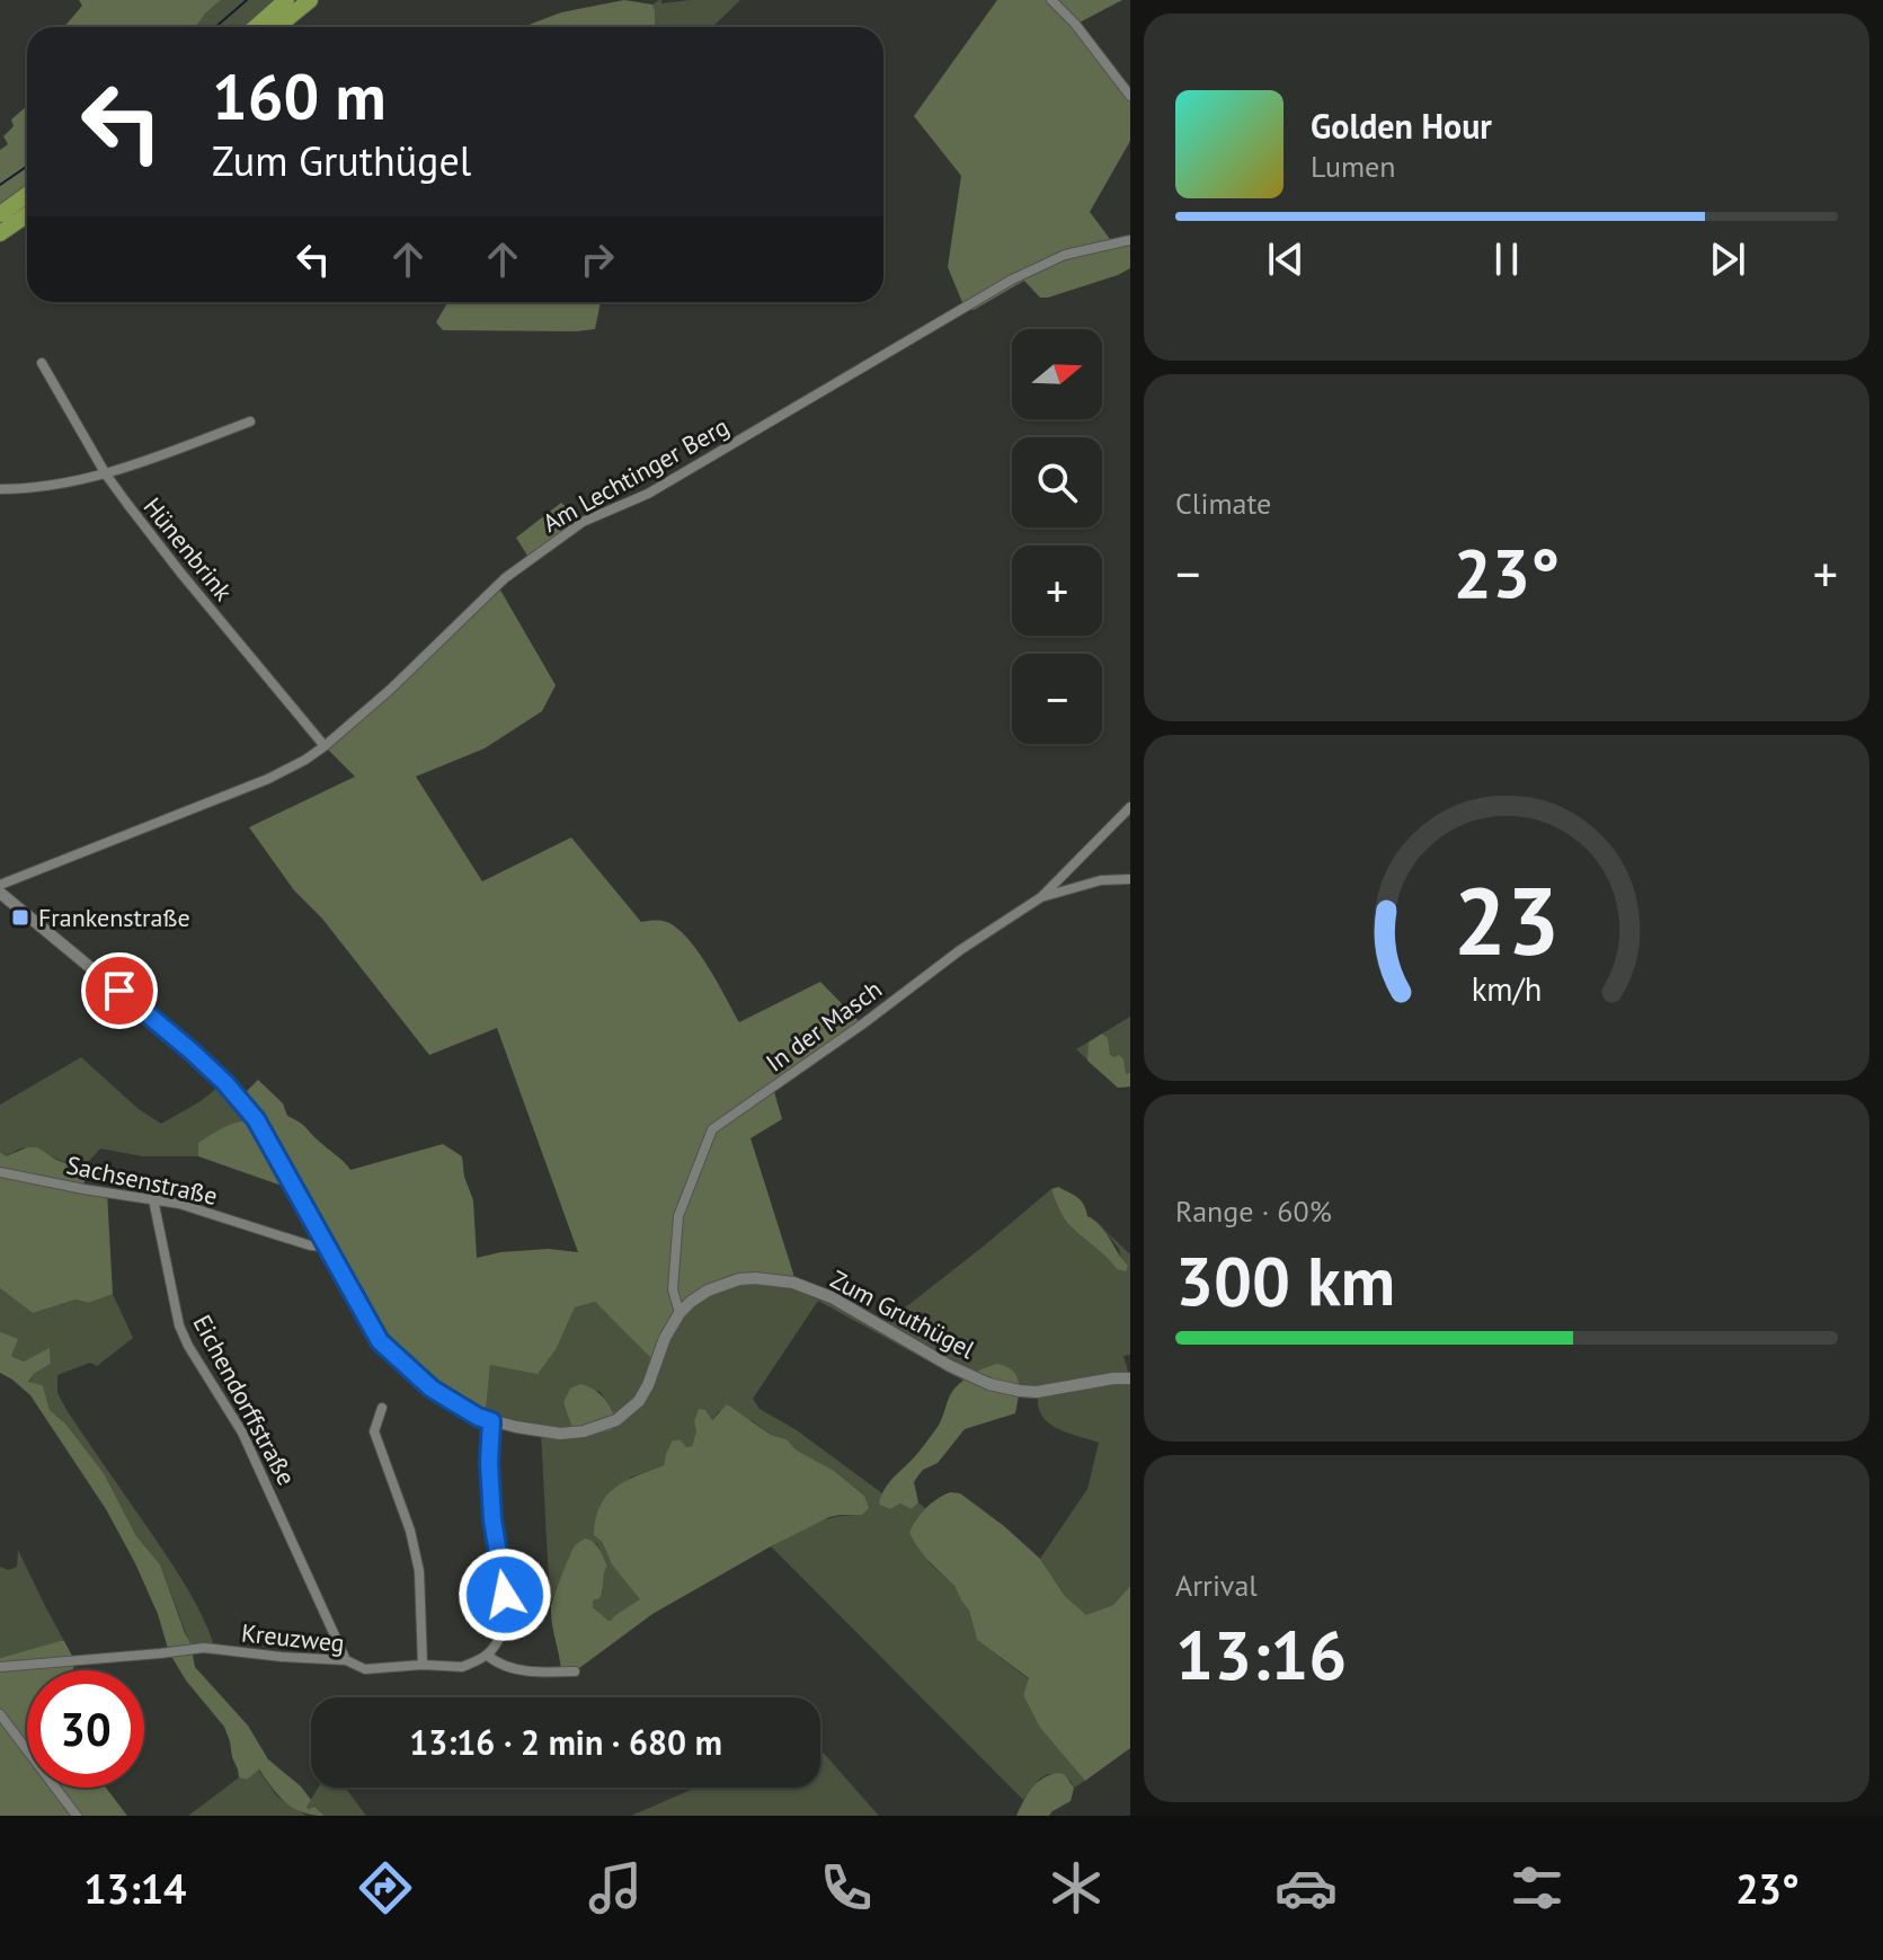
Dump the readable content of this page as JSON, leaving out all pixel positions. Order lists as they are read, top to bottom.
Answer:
{
  "streets": {
    "street": [
      "Am Lechtinger Berg",
      "Hünenbrink",
      "In der Masch",
      "Sachsenstraße",
      "Zum Gruthügel",
      "Eichendorffstraße",
      "Kreuzweg"
    ]
  },
  "crossings": [
    ["Am Lechtinger Berg", "Hünenbrink"],
    ["In der Masch", "Zum Gruthügel"],
    ["Sachsenstraße", "Zum Gruthügel"],
    ["Sachsenstraße", "Eichendorffstraße"],
    ["Eichendorffstraße", "Kreuzweg"]
  ],
  "places": {
    "transit": ["Frankenstraße"]
  },
  "north": "right",
  "page": {
    "turn": ["160 m", "Zum Gruthügel"],
    "song": ["Golden Hour", "Lumen"],
    "map_buttons": ["+", "−"],
    "tile": [
      "Climate",
      ["Range · 60%", "300 km"],
      ["Arrival", "13:16"]
    ],
    "heat": ["−", "23°", "+"],
    "limit": "30",
    "trip": "13:16 · 2 min · 680 m",
    "tabs": ["13:14", "23°"],
    "gauge": ["23", "km/h"]
  }
}
